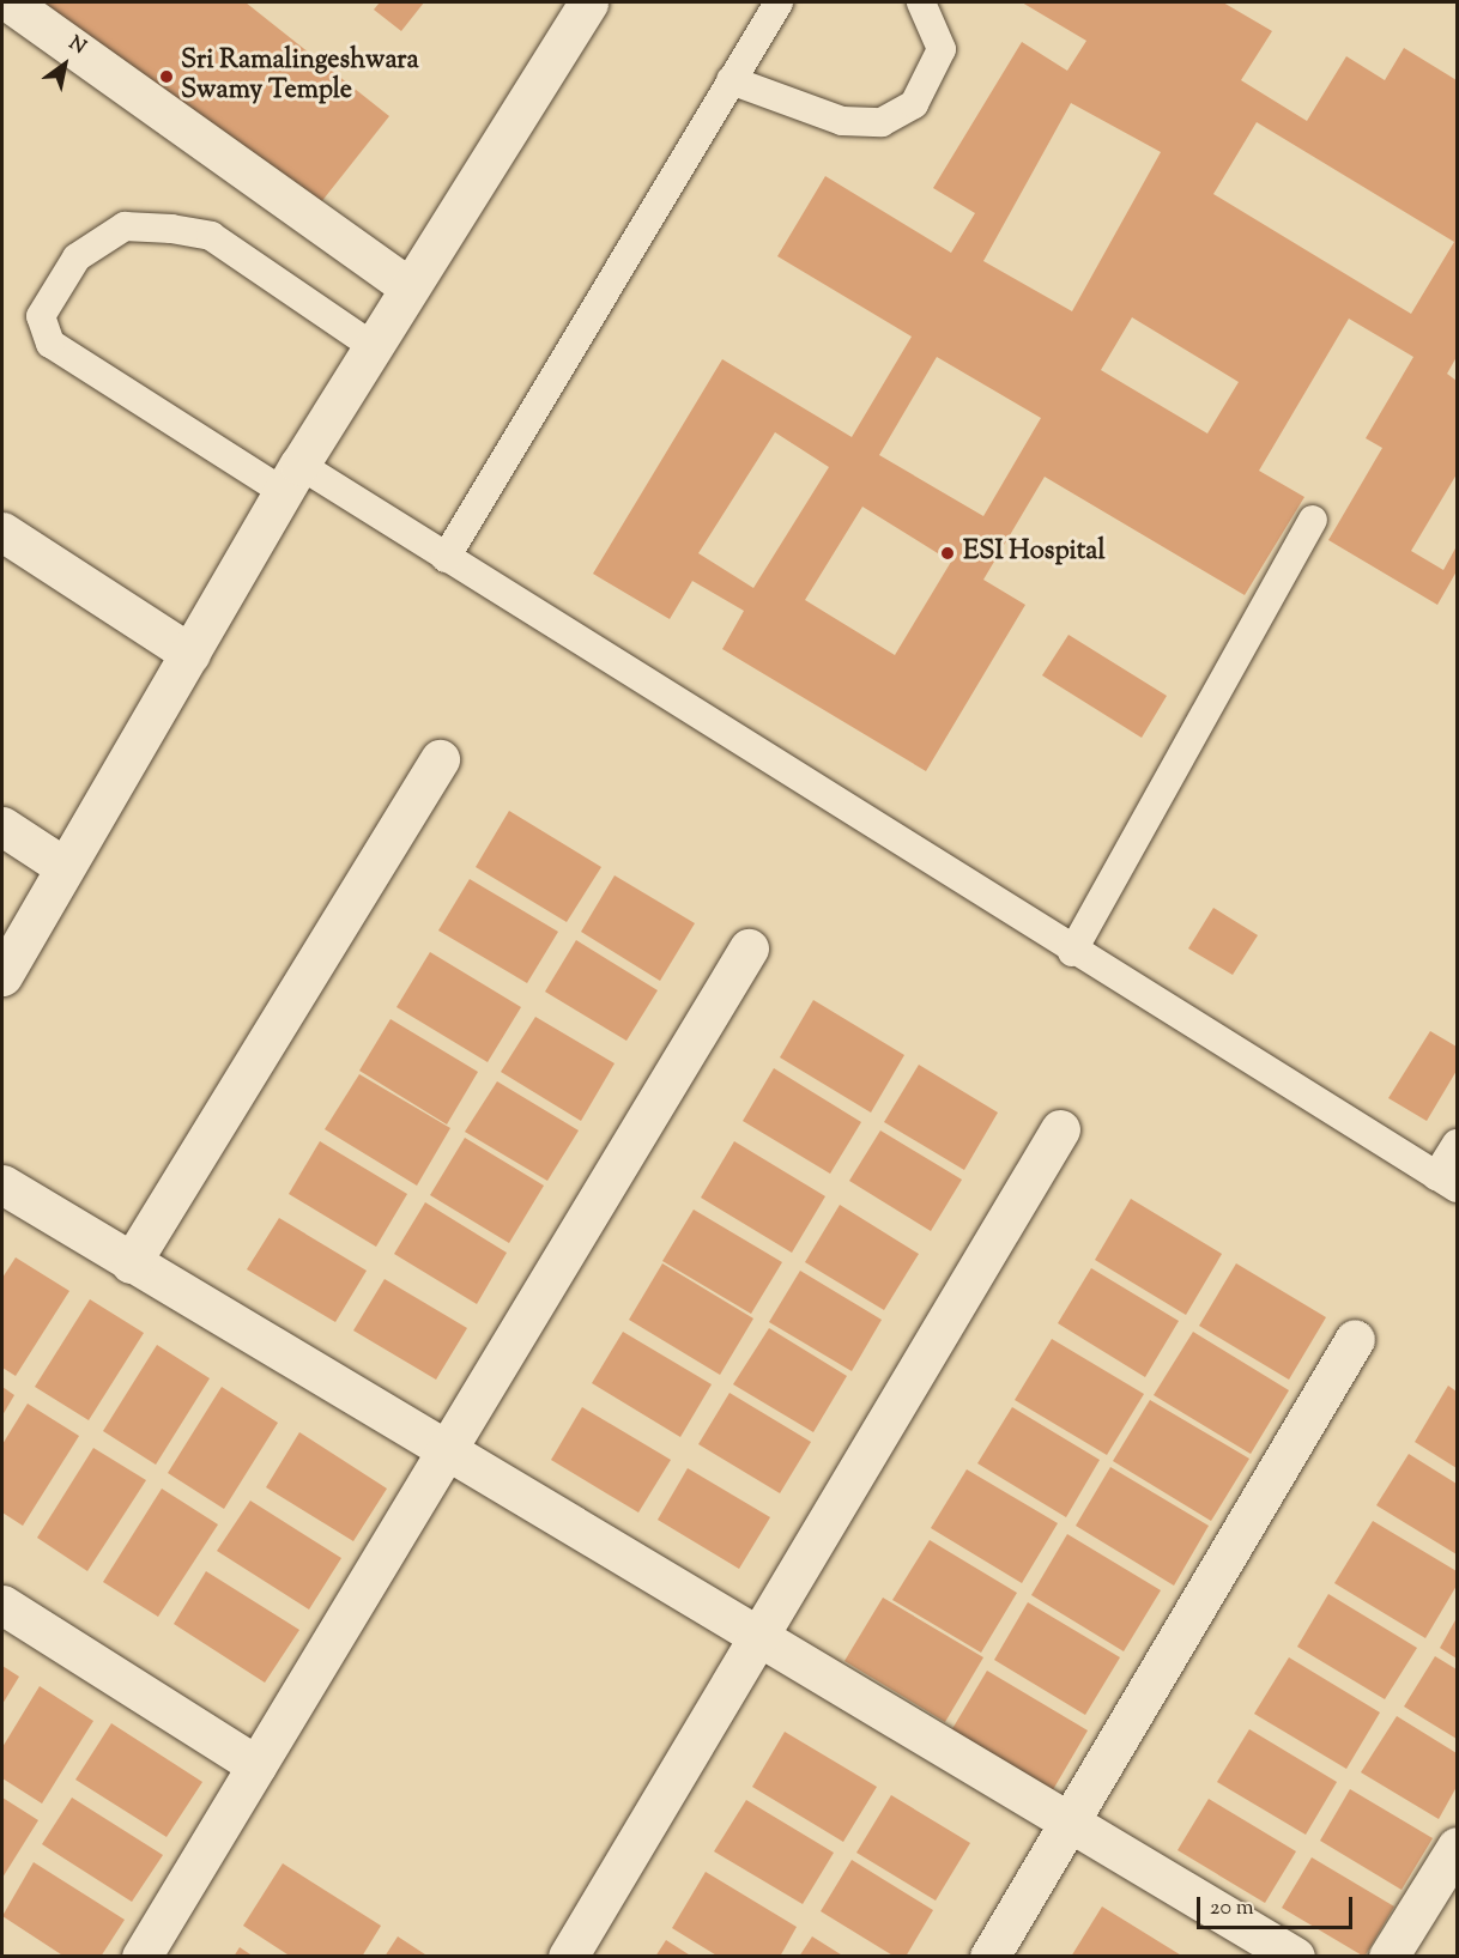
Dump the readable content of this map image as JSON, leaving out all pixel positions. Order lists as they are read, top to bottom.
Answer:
{
  "places": ["Sri Ramalingeshwara Swamy Temple", "ESI Hospital"],
  "scale_bar": "20 m",
  "north": "top right"
}
